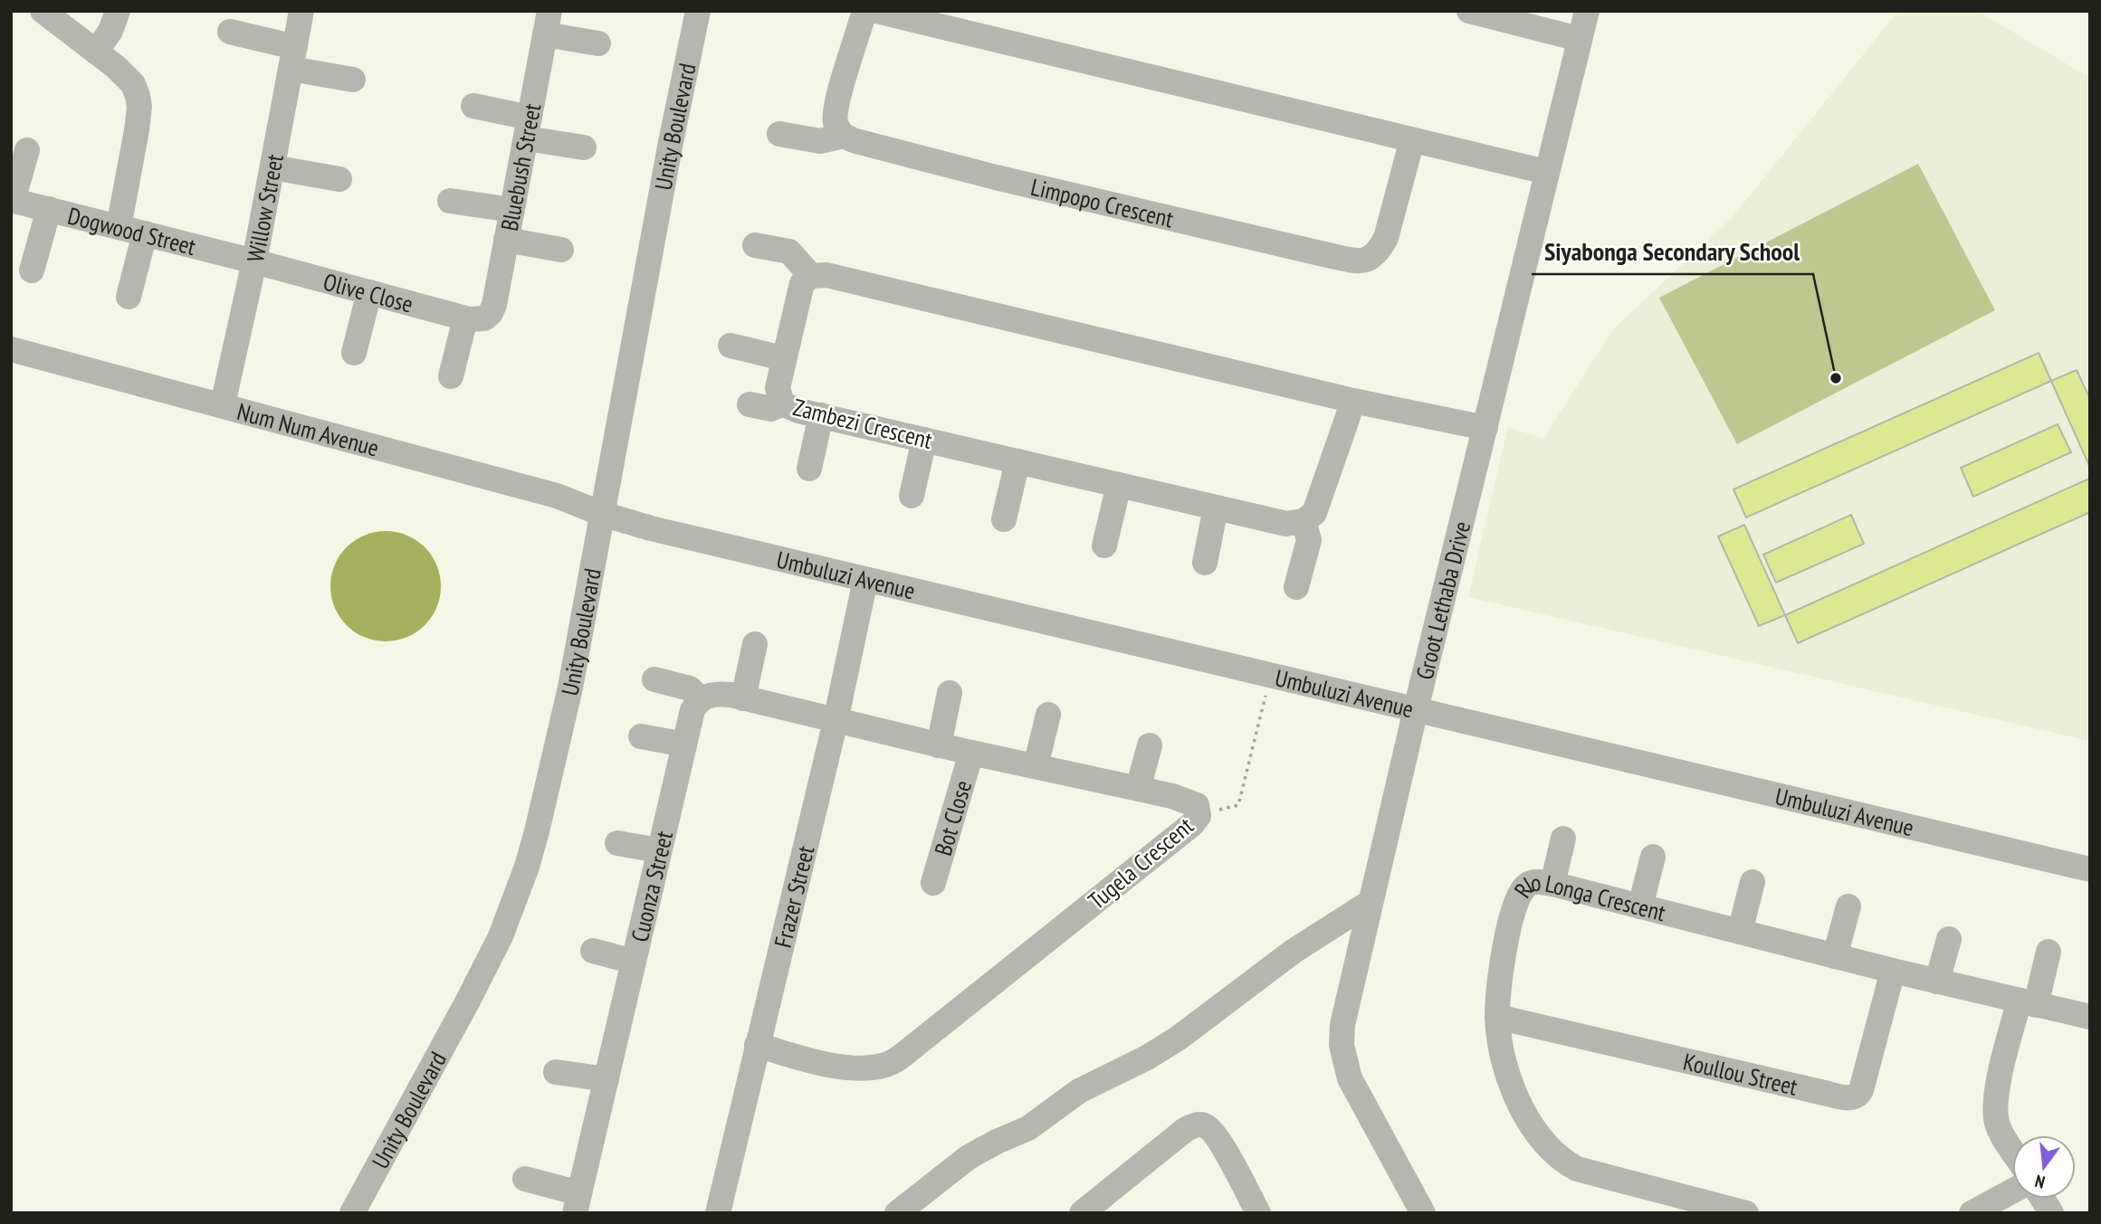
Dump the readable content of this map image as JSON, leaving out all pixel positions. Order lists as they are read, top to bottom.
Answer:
{
  "streets": {
    "street": [
      "Unity Boulevard",
      "Bluebush Street",
      "Limpopo Crescent",
      "Willow Street",
      "Dogwood Street",
      "Olive Close",
      "Zambezi Crescent",
      "Num Num Avenue",
      "Umbuluzi Avenue",
      "Groot Lethaba Drive",
      "Bot Close",
      "Tugela Crescent",
      "Cuonza Street",
      "Frazer Street",
      "Rlo Longa Crescent",
      "Koullou Street"
    ]
  },
  "crossings": [
    ["Unity Boulevard", "Num Num Avenue"],
    ["Unity Boulevard", "Umbuluzi Avenue"],
    ["Bluebush Street", "Olive Close"],
    ["Willow Street", "Dogwood Street"],
    ["Willow Street", "Olive Close"],
    ["Willow Street", "Num Num Avenue"],
    ["Dogwood Street", "Olive Close"],
    ["Num Num Avenue", "Umbuluzi Avenue"],
    ["Umbuluzi Avenue", "Groot Lethaba Drive"],
    ["Umbuluzi Avenue", "Frazer Street"],
    ["Bot Close", "Tugela Crescent"],
    ["Tugela Crescent", "Frazer Street"],
    ["Rlo Longa Crescent", "Koullou Street"]
  ],
  "places": ["Siyabonga Secondary School"],
  "north": "bottom"
}
